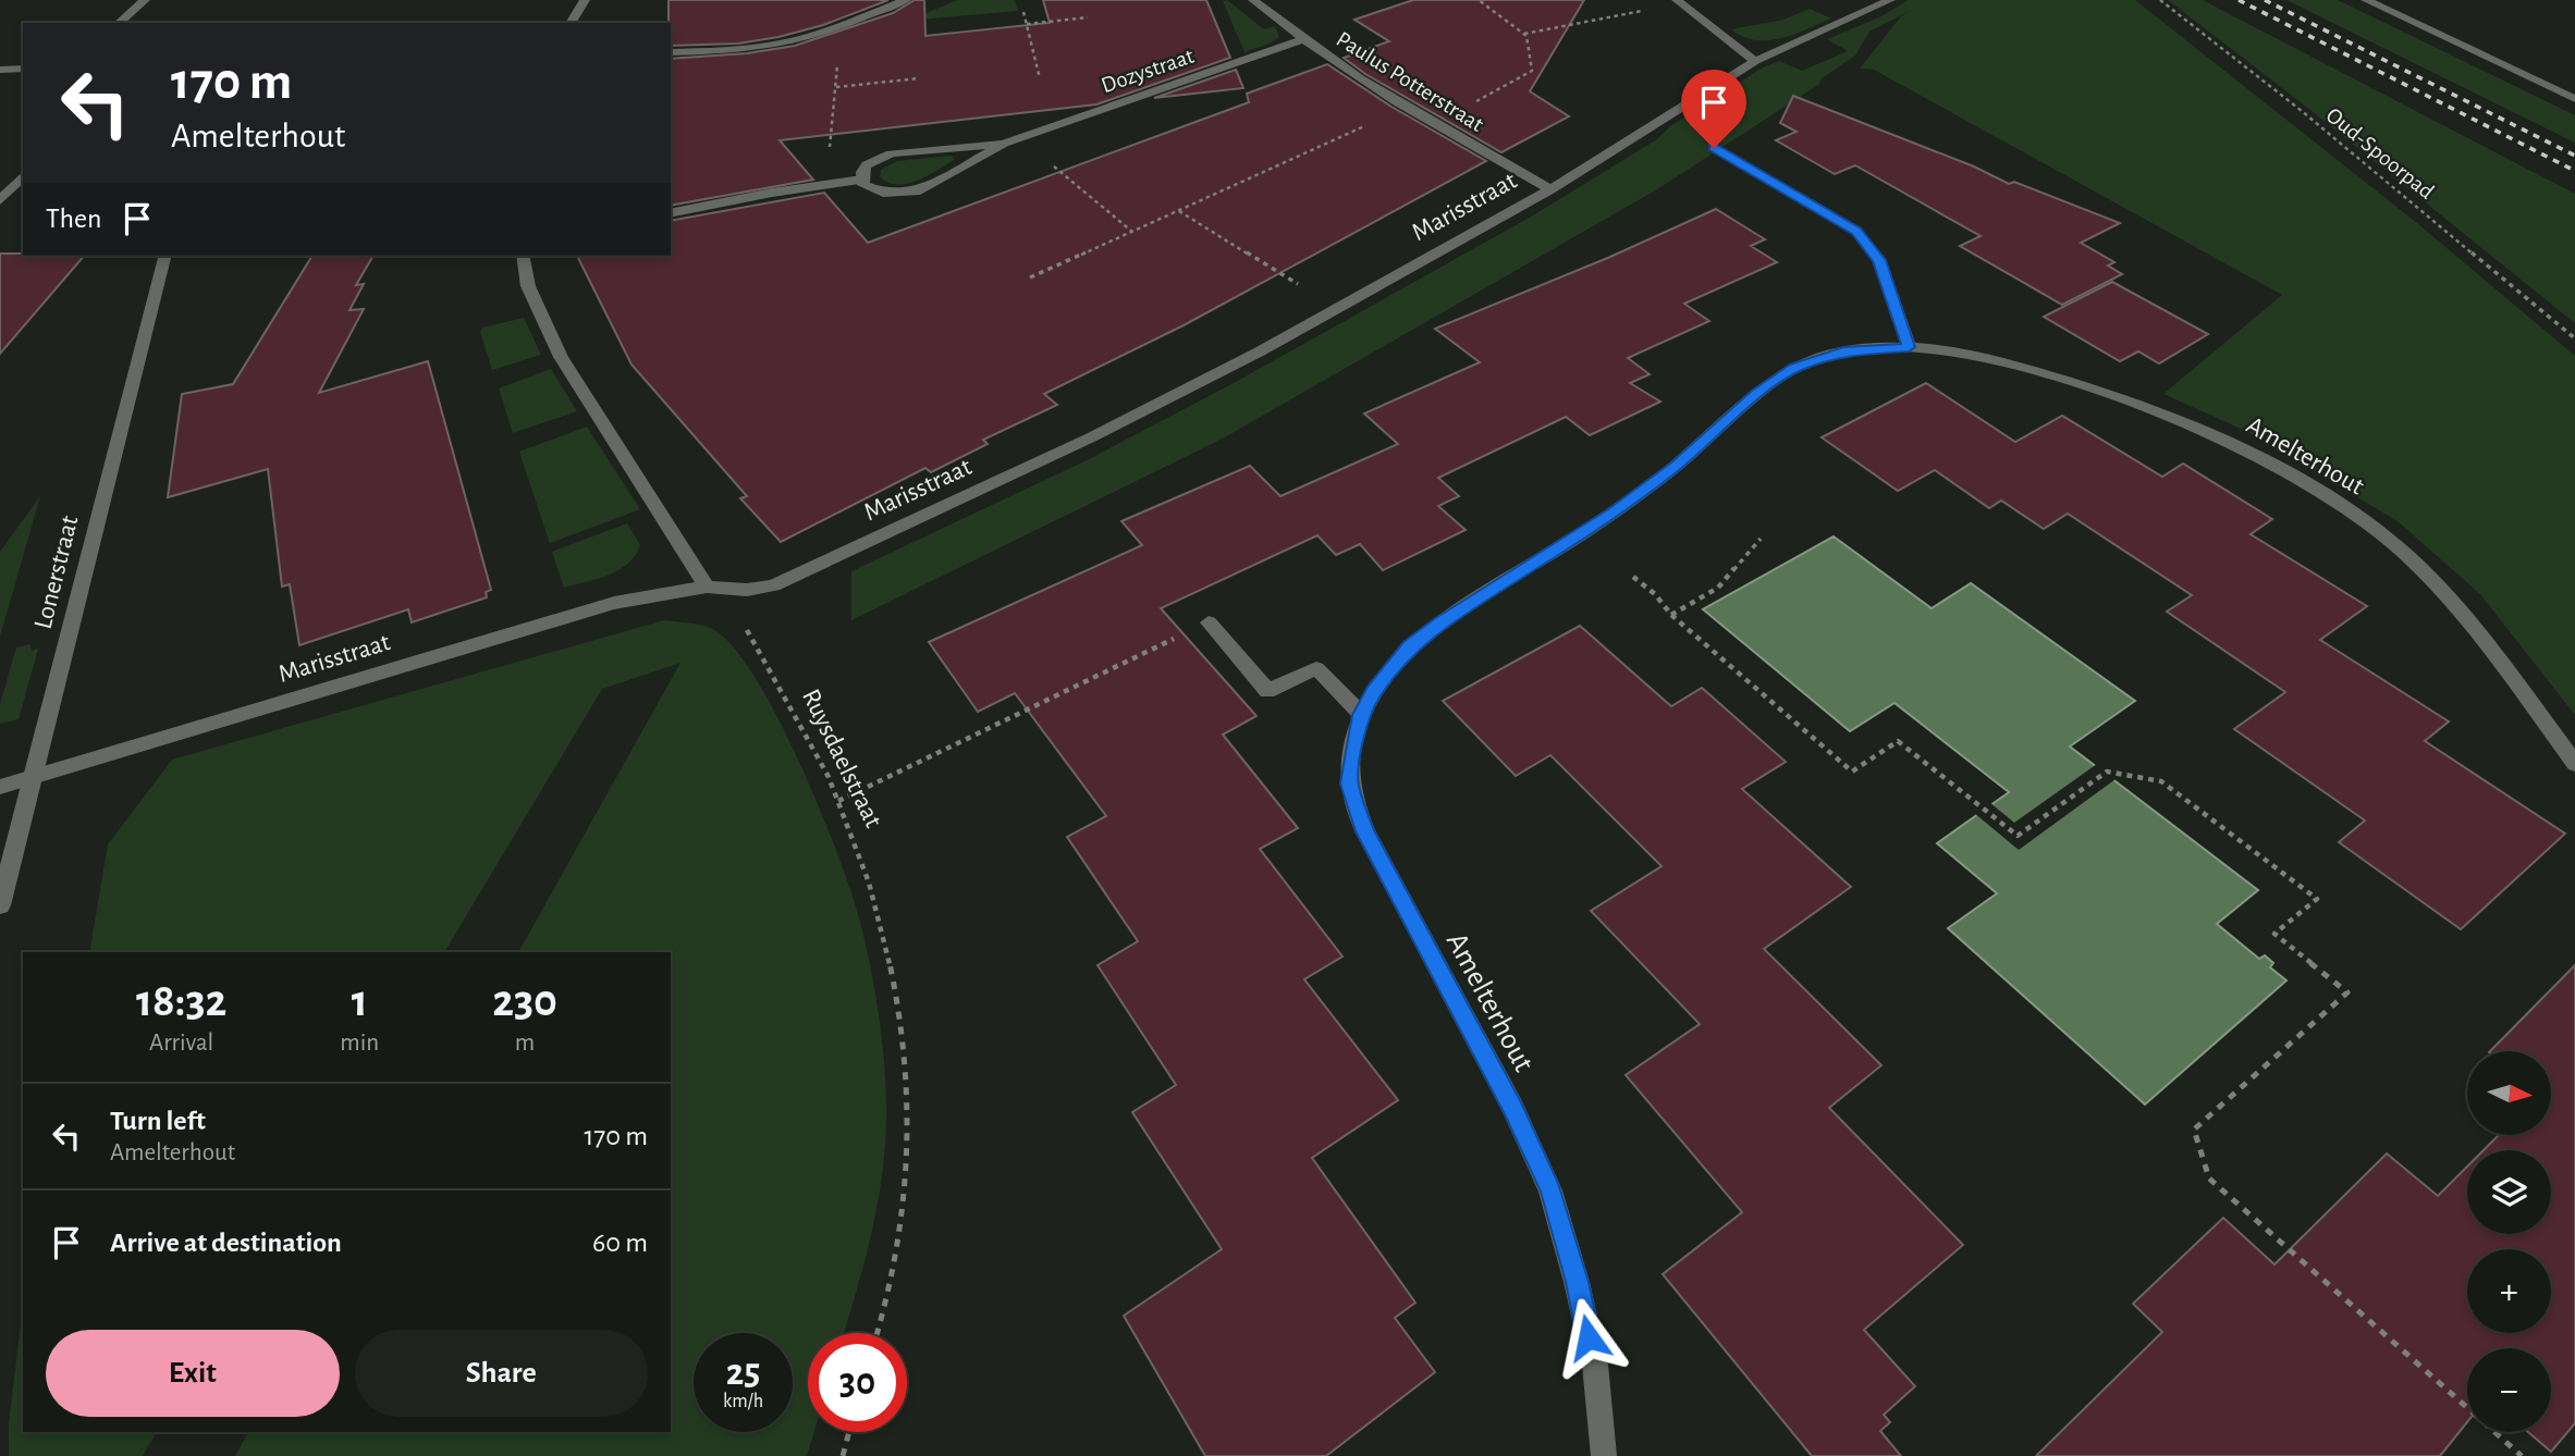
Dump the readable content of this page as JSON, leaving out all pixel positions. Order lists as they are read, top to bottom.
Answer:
{
  "streets": {
    "street": [
      "Dozystraat",
      "Paulus Potterstraat",
      "Marisstraat",
      "Amelterhout",
      "Lonerstraat"
    ],
    "path": ["Oud-Spoorpad", "Ruysdaelstraat"]
  },
  "crossings": [
    ["Dozystraat", "Paulus Potterstraat"],
    ["Paulus Potterstraat", "Marisstraat"],
    ["Marisstraat", "Lonerstraat"],
    ["Marisstraat", "Ruysdaelstraat"]
  ],
  "north": "right",
  "page": {
    "turn": ["170 m", "Amelterhout"],
    "then": "Then",
    "eta": [
      "18:32",
      "Arrival",
      "1",
      "min",
      "230",
      "m"
    ],
    "map_buttons": ["+", "−"],
    "list": [
      {
        "name": "Turn left",
        "note": "Amelterhout",
        "value": "170 m"
      },
      {
        "name": "Arrive at destination",
        "value": "60 m"
      }
    ],
    "buttons": ["Exit", "Share"],
    "speed": "25 km/h",
    "limit": "30"
  }
}
